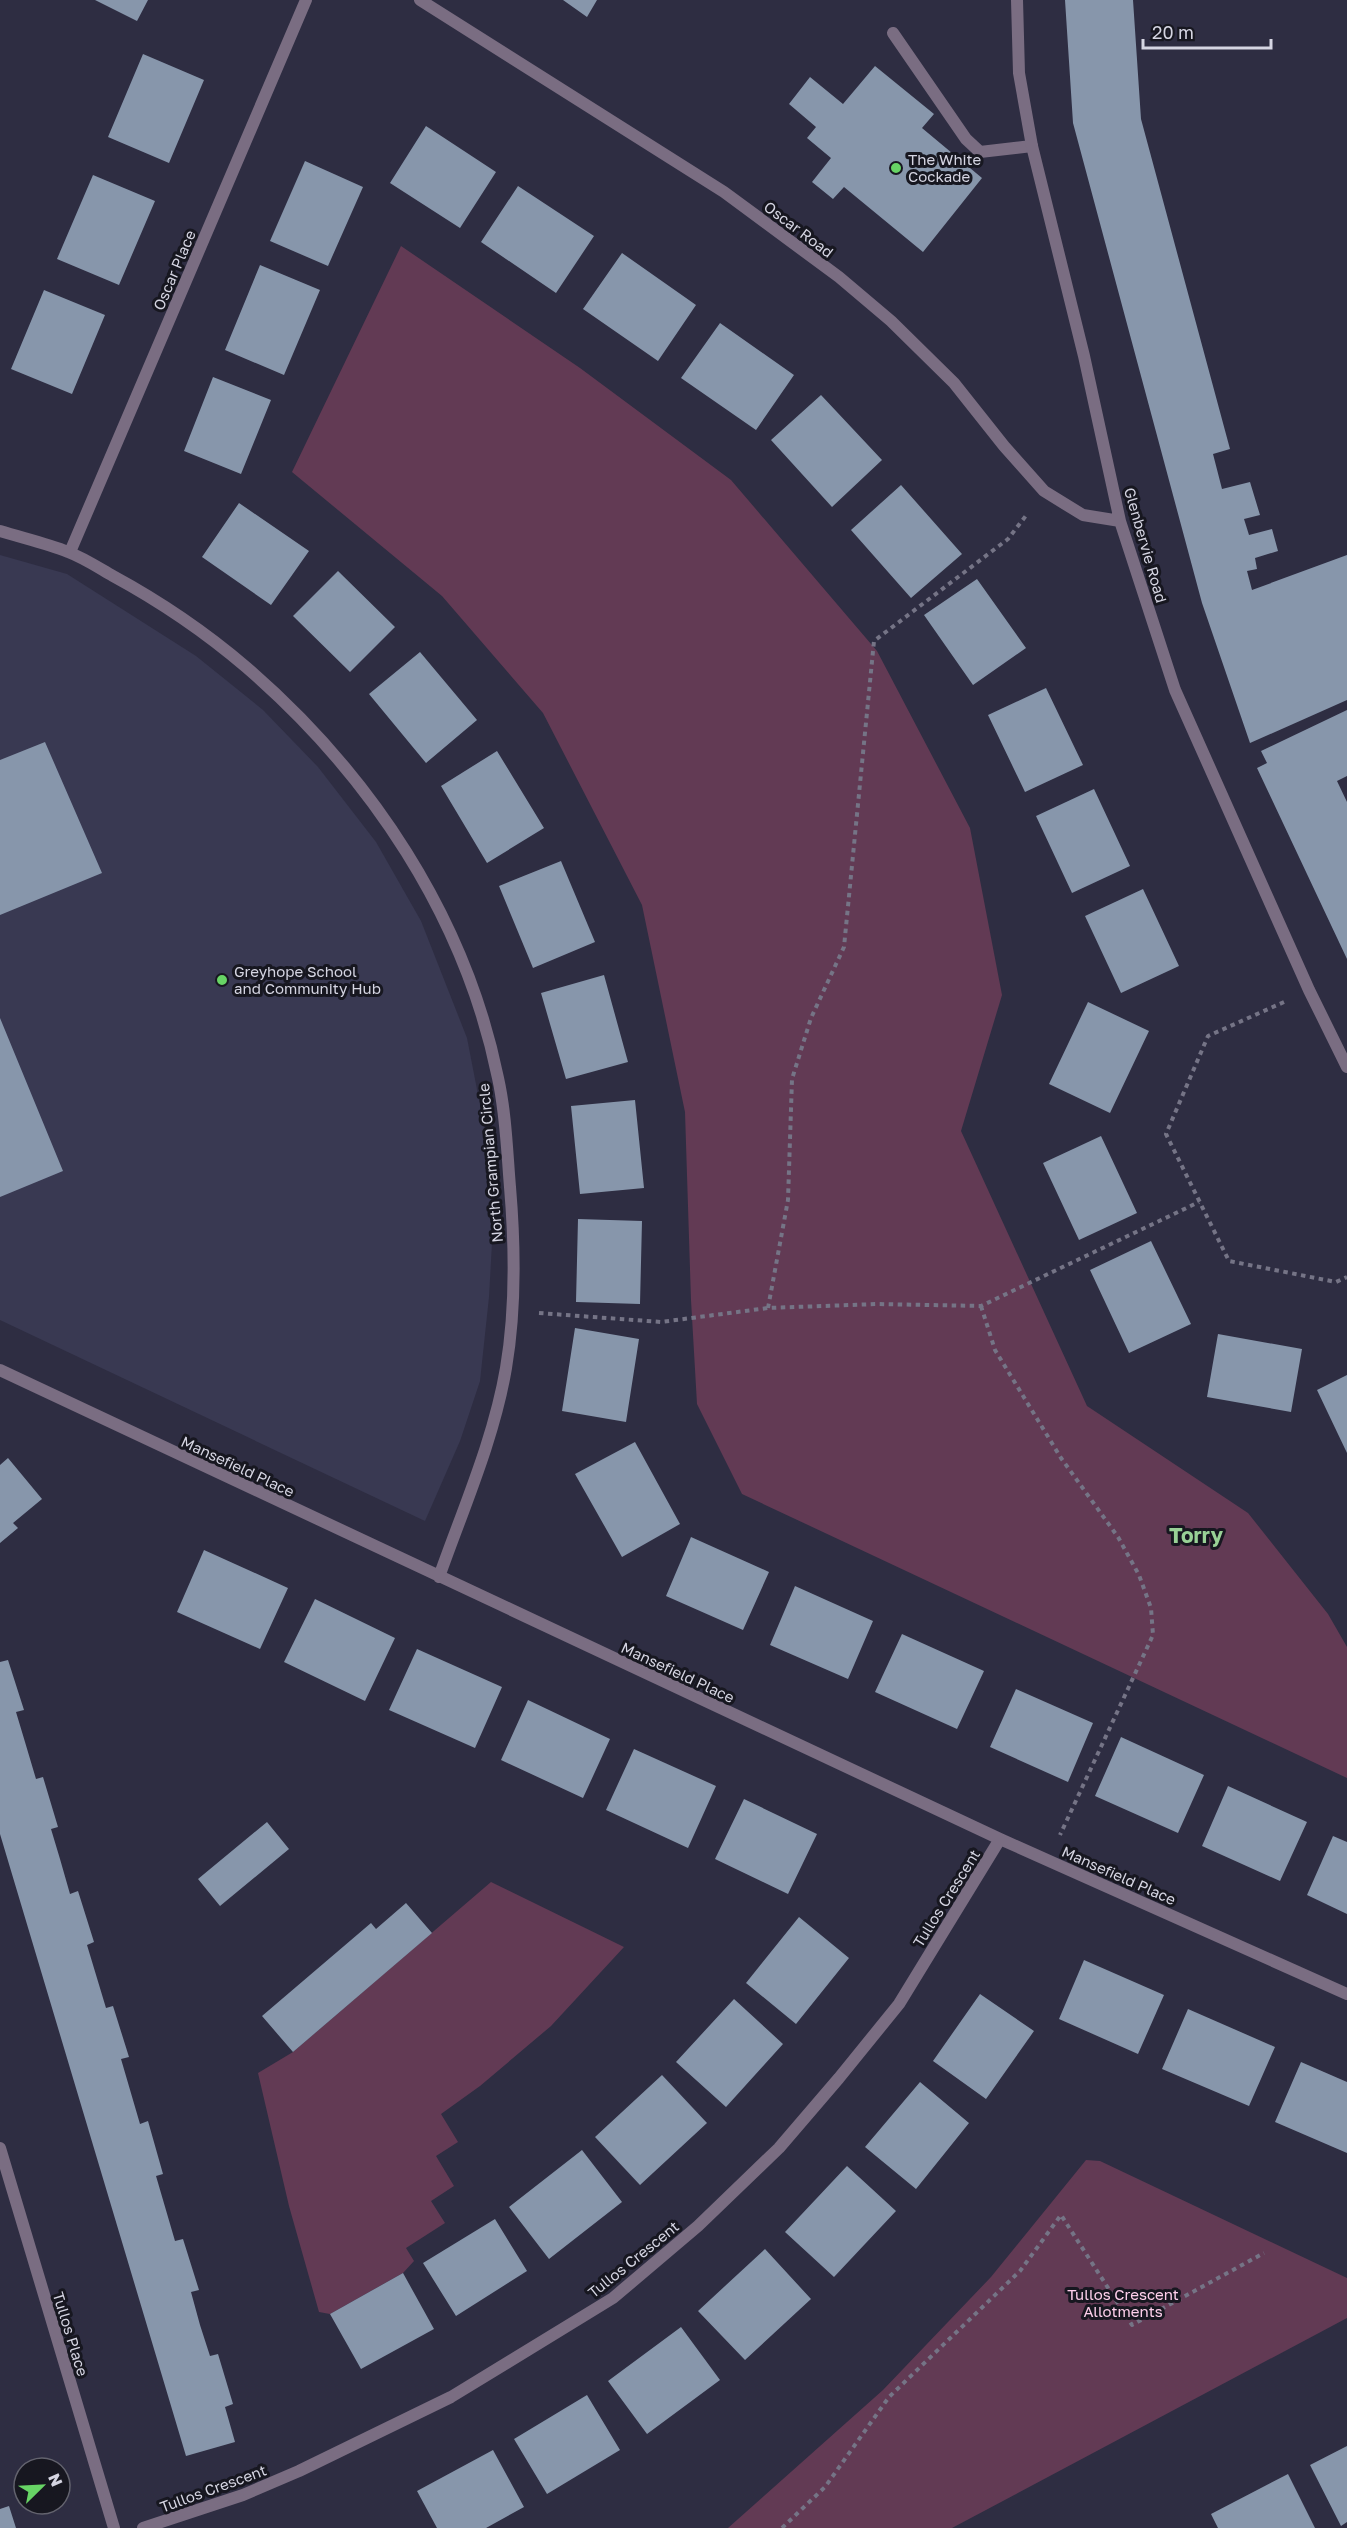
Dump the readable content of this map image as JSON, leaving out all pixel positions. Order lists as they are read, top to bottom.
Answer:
{
  "streets": {
    "street": [
      "Oscar Road",
      "Oscar Place",
      "Glenbervie Road",
      "North Grampian Circle",
      "Mansefield Place",
      "Tullos Crescent",
      "Tullos Place"
    ]
  },
  "crossings": [
    ["Oscar Road", "Glenbervie Road"],
    ["Oscar Place", "North Grampian Circle"],
    ["North Grampian Circle", "Mansefield Place"],
    ["Mansefield Place", "Tullos Crescent"]
  ],
  "districts": ["Torry"],
  "parks": ["Tullos Crescent Allotments"],
  "places": ["The White Cockade", "Greyhope School and Community Hub"],
  "scale_bar": "20 m",
  "north": "top right"
}
